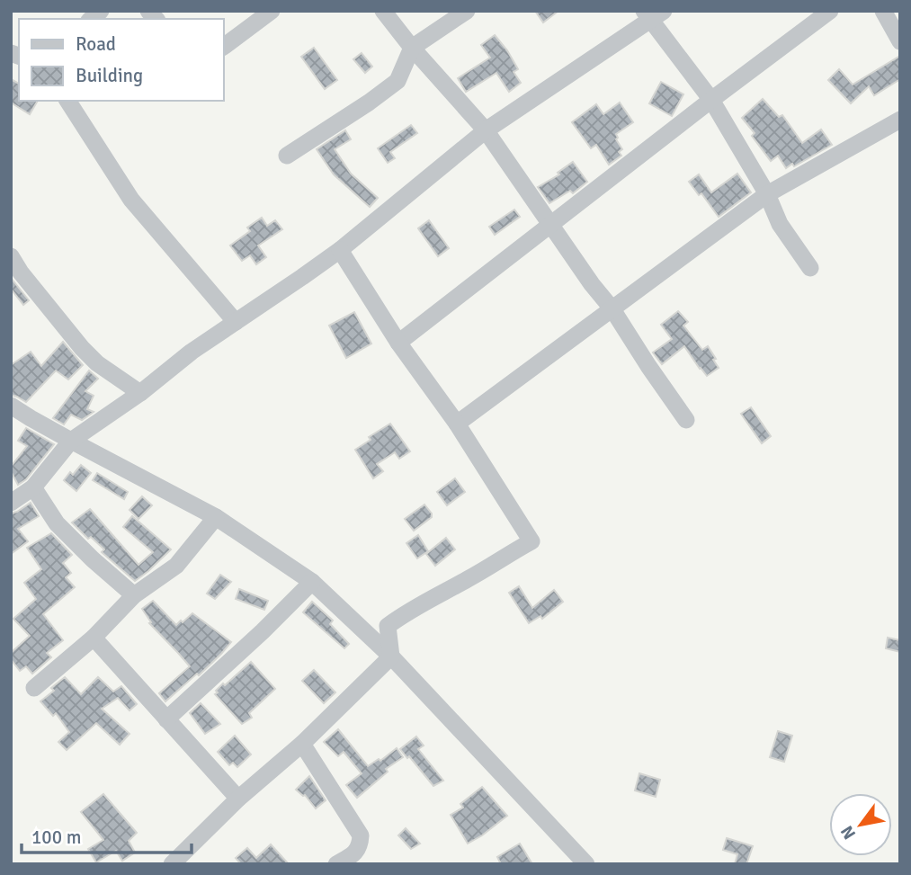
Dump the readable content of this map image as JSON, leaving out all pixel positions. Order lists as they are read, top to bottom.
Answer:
{
  "legend": ["Road", "Building"],
  "scale_bar": "100 m",
  "north": "bottom left"
}
